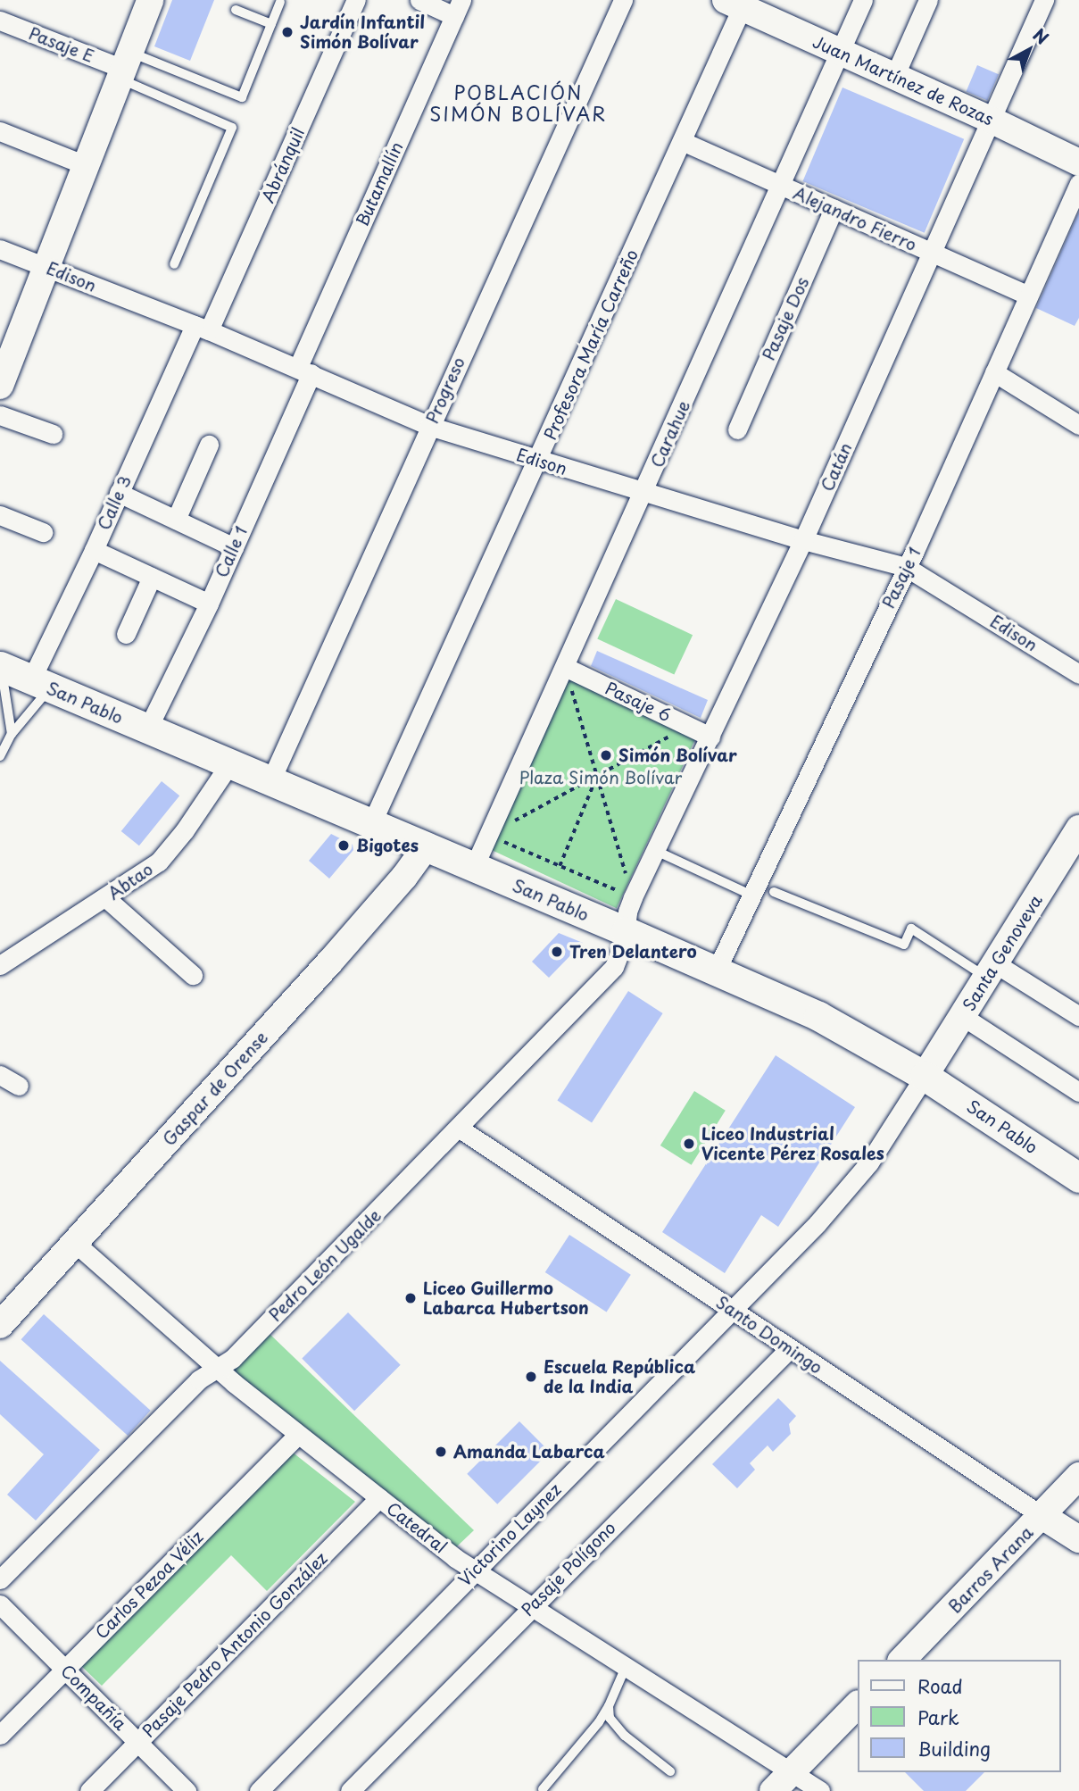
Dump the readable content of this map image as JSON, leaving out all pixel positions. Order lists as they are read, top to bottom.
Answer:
{
  "streets": {
    "main road": ["San Pablo"],
    "street": [
      "Pasaje E",
      "Juan Martínez de Rozas",
      "Abránquil",
      "Butamallín",
      "Alejandro Fierro",
      "Edison",
      "Pasaje Dos",
      "Profesora María Carreño",
      "Progreso",
      "Carahue",
      "Catán",
      "Calle 3",
      "Calle 1",
      "Pasaje 1",
      "Pasaje 6",
      "Abtao",
      "Santa Genoveva",
      "Gaspar de Orense",
      "Pedro León Ugalde",
      "Santo Domingo",
      "Catedral",
      "Victorino Laynez",
      "Pasaje Polígono",
      "Barros Arana",
      "Carlos Pezoa Véliz",
      "Pasaje Pedro Antonio González",
      "Compañía"
    ]
  },
  "crossings": [
    ["Juan Martínez de Rozas", "Profesora María Carreño"],
    ["Juan Martínez de Rozas", "Carahue"],
    ["Juan Martínez de Rozas", "Catán"],
    ["Abránquil", "Edison"],
    ["Abránquil", "Calle 3"],
    ["Butamallín", "Edison"],
    ["Butamallín", "Calle 1"],
    ["Alejandro Fierro", "Pasaje Dos"],
    ["Alejandro Fierro", "Profesora María Carreño"],
    ["Alejandro Fierro", "Carahue"],
    ["Alejandro Fierro", "Catán"],
    ["Alejandro Fierro", "Pasaje 1"],
    ["Edison", "Profesora María Carreño"],
    ["Edison", "Progreso"],
    ["Edison", "Carahue"],
    ["Edison", "Catán"],
    ["Edison", "Calle 3"],
    ["Edison", "Calle 1"],
    ["Edison", "Pasaje 1"],
    ["Profesora María Carreño", "San Pablo"],
    ["Progreso", "San Pablo"],
    ["Carahue", "Pasaje 6"],
    ["Carahue", "San Pablo"],
    ["Catán", "Pasaje 6"],
    ["Catán", "San Pablo"],
    ["Catán", "Pedro León Ugalde"],
    ["Calle 3", "San Pablo"],
    ["Calle 1", "San Pablo"],
    ["Pasaje 1", "San Pablo"],
    ["San Pablo", "Abtao"],
    ["San Pablo", "Santa Genoveva"],
    ["San Pablo", "Gaspar de Orense"],
    ["San Pablo", "Pedro León Ugalde"],
    ["San Pablo", "Victorino Laynez"],
    ["Santa Genoveva", "Victorino Laynez"],
    ["Gaspar de Orense", "Catedral"],
    ["Pedro León Ugalde", "Santo Domingo"],
    ["Pedro León Ugalde", "Catedral"],
    ["Santo Domingo", "Victorino Laynez"],
    ["Santo Domingo", "Pasaje Polígono"],
    ["Santo Domingo", "Barros Arana"],
    ["Catedral", "Victorino Laynez"],
    ["Catedral", "Pasaje Polígono"],
    ["Catedral", "Carlos Pezoa Véliz"],
    ["Catedral", "Pasaje Pedro Antonio González"],
    ["Carlos Pezoa Véliz", "Compañía"],
    ["Pasaje Pedro Antonio González", "Compañía"]
  ],
  "districts": ["POBLACIÓN SIMÓN BOLÍVAR"],
  "parks": ["Plaza Simón Bolívar"],
  "places": [
    "Jardín Infantil Simón Bolívar",
    "Simón Bolívar",
    "Bigotes",
    "Tren Delantero",
    "Liceo Industrial Vicente Pérez Rosales",
    "Liceo Guillermo Labarca Hubertson",
    "Escuela República de la India",
    "Amanda Labarca"
  ],
  "legend": ["Road", "Park", "Building"],
  "north": "top right"
}
